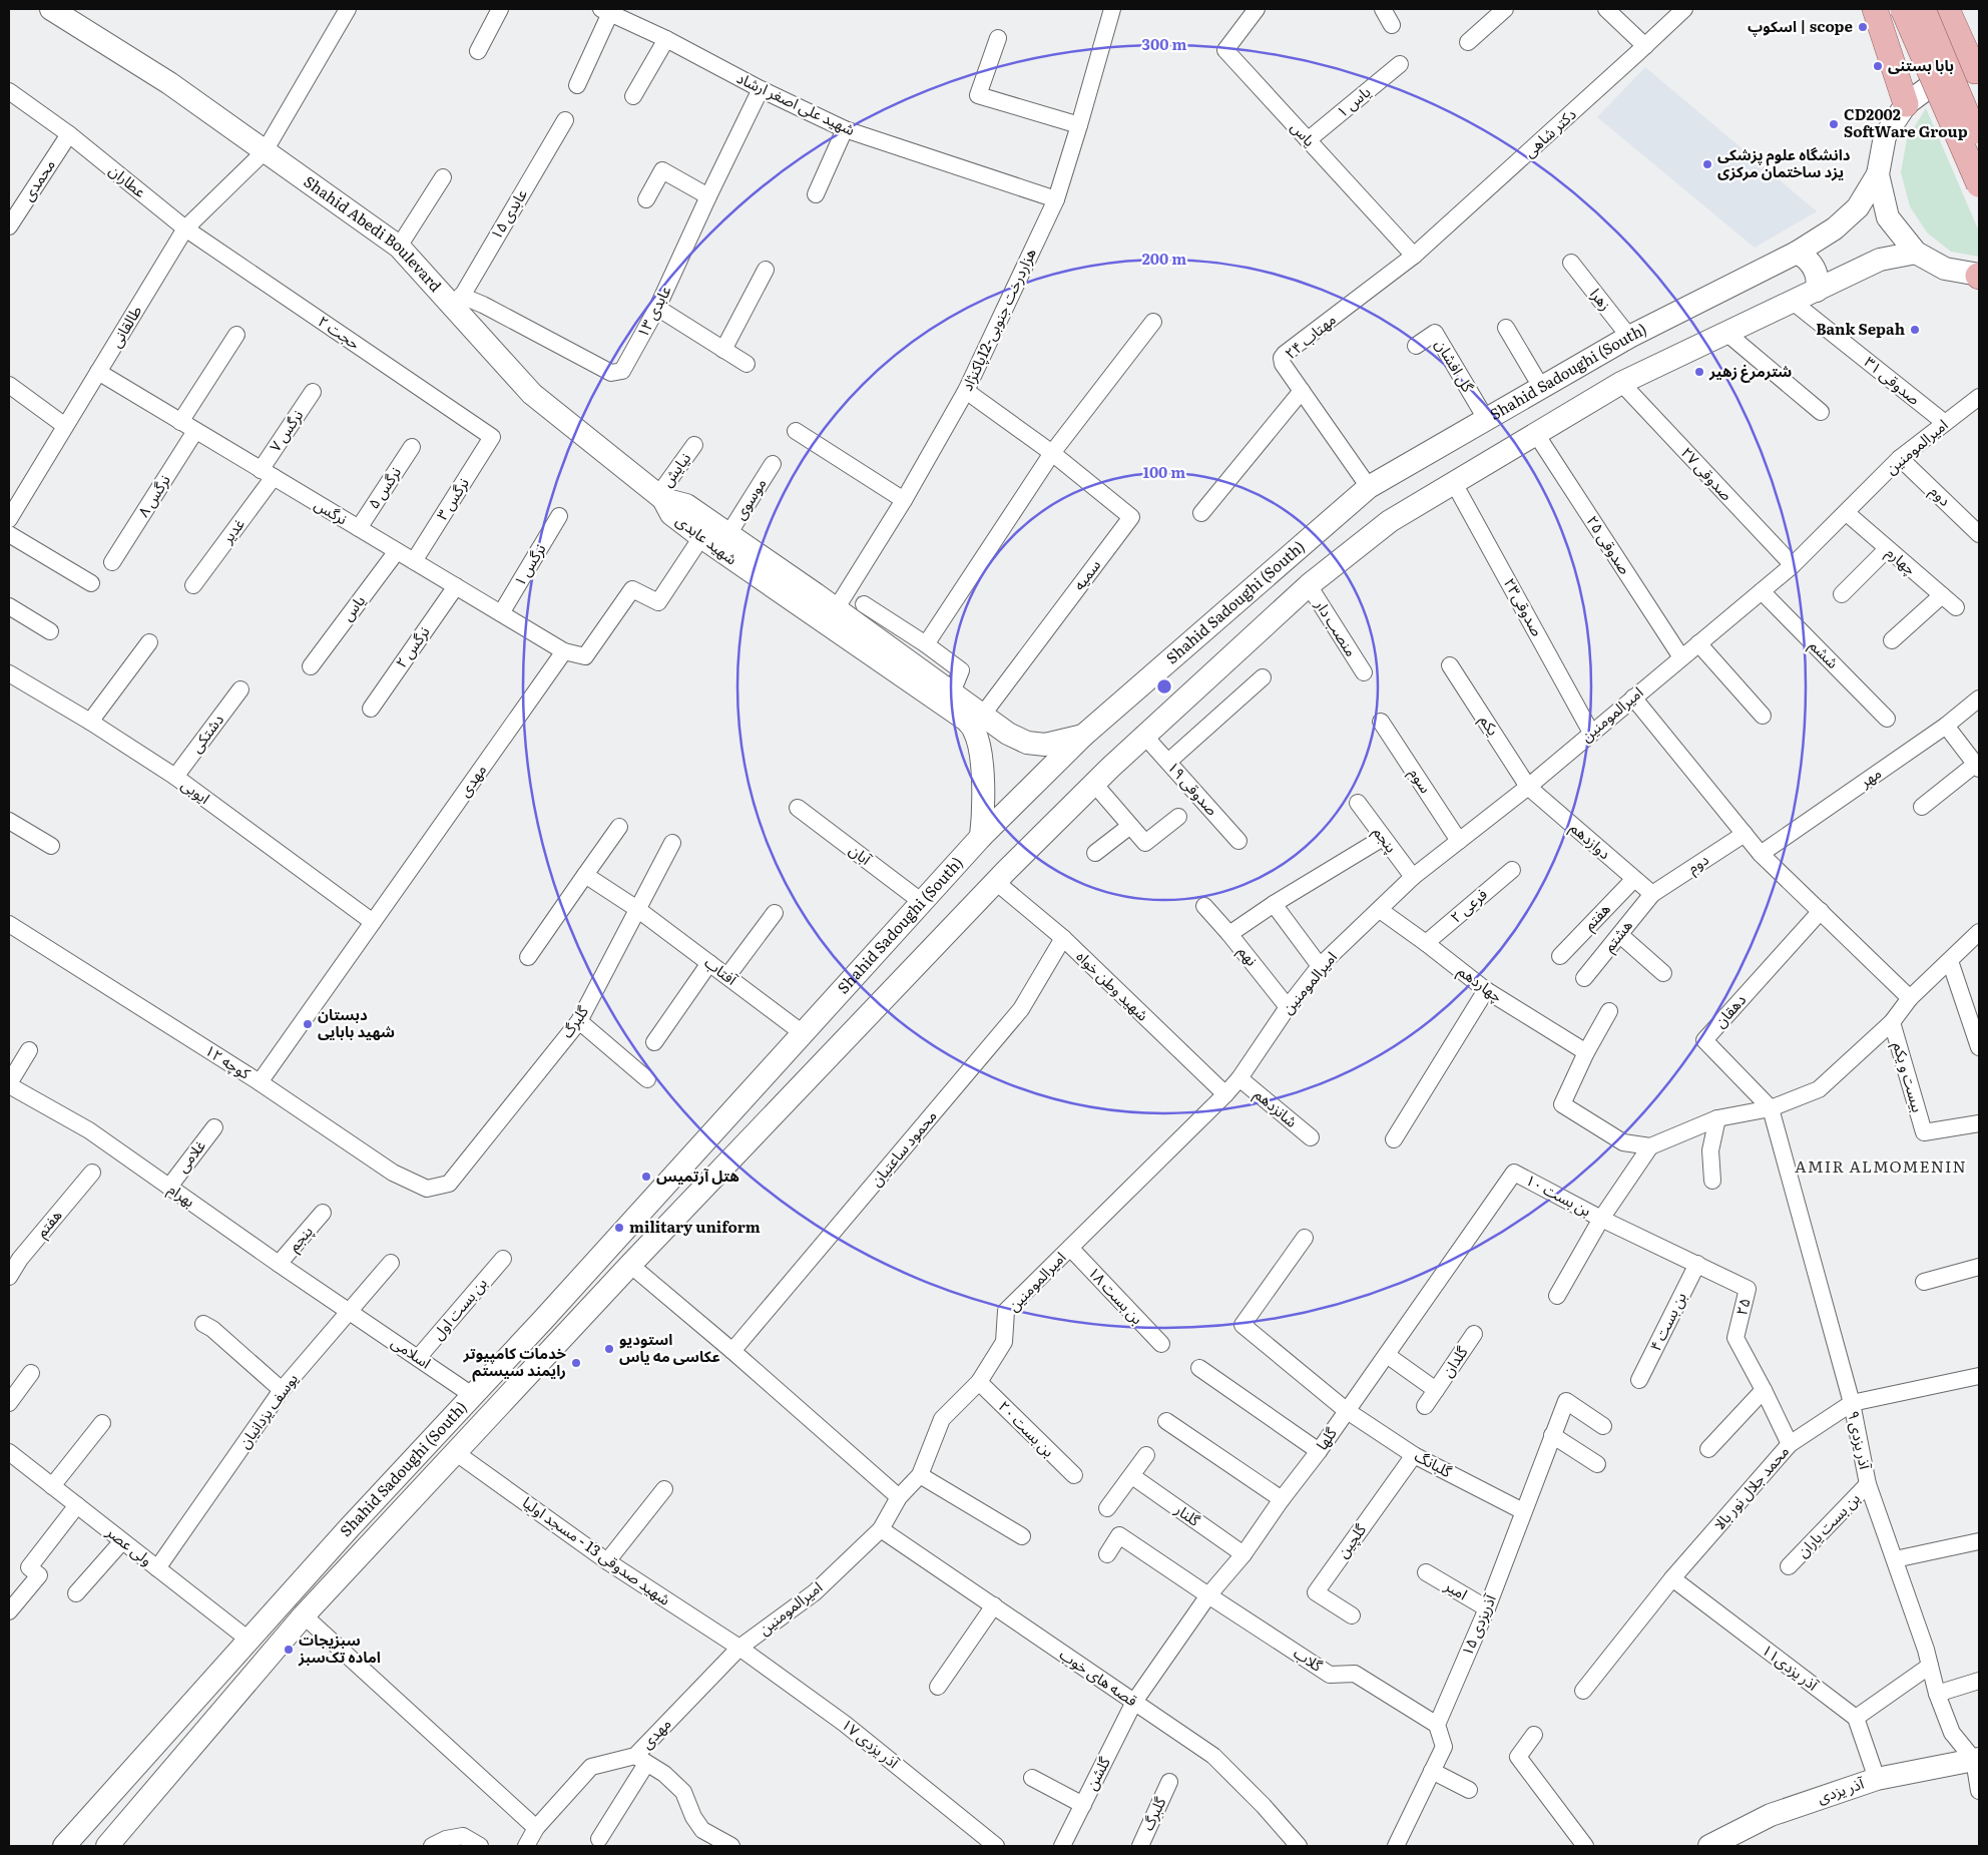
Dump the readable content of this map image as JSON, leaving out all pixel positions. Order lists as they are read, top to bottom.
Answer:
{
  "streets": {
    "main road": [
      "Shahid Abedi Boulevard",
      "Shahid Sadoughi (South)",
      "شهید عابدی",
      "آذر یزدی"
    ],
    "street": [
      "یاس ۱",
      "شهید علی اصغر ارشاد",
      "دکتر شاهی",
      "یاس",
      "محمدی",
      "عطاران",
      "عابدی ۱۵",
      "زهرا",
      "عابدی ۱۳",
      "هزاردرخت جنوبی-12پاکنژاد",
      "طالقانی",
      "حجت ۲",
      "مهتاب ۲۴",
      "گل افشان",
      "صدوقی ۳۱",
      "نرگس ۷",
      "امیرالمومنین",
      "نیایش",
      "صدوقی ۲۷",
      "نرگس ۵",
      "نرگس ۸",
      "دوم",
      "نرگس ۳",
      "موسوی",
      "نرگس",
      "غدیر",
      "صدوقی ۲۵",
      "چهارم",
      "نرگس ۱",
      "سمیه",
      "صدوقی۲۳",
      "منصب دار",
      "نرگس ۲",
      "ششم",
      "یکم",
      "دشتکی",
      "مهر",
      "مهدی",
      "سوم",
      "صدوقی ۱۹",
      "ایوبی",
      "پنجم",
      "دوازدهم",
      "آبان",
      "فرعی ۲",
      "هفتم",
      "هشتم",
      "نهم",
      "آفتاب",
      "چهاردهم",
      "شهید وطن خواه",
      "دهقان",
      "گلبرگ",
      "کوچه ۱۲",
      "بیست و یکم",
      "شانزدهم",
      "محمود ساعتیان",
      "غلامی",
      "بهرام",
      "بن بست ۱۰",
      "بن بست ۱۸",
      "۲۵",
      "بن بست اول",
      "بن بست ۴",
      "اسلامی",
      "گلدان",
      "یوسف یزدانیان",
      "بن بست ۲۰",
      "گلها",
      "آذر یزدی ۹",
      "گلبانگ",
      "محمد جلال نور بالا",
      "گلنار",
      "بن بست یاران",
      "گلچین",
      "ولی عصر",
      "شهید صدوقی 13 - مسجد اولیا",
      "امیر",
      "۱۵ آذریزدی",
      "گلاب",
      "آذر یزدی۱۱",
      "قصه های خوب",
      "آذر یزدی ۱۷",
      "گلشن"
    ]
  },
  "crossings": [
    ["یاس ۱", "یاس"],
    ["شهید علی اصغر ارشاد", "عابدی ۱۳"],
    ["شهید علی اصغر ارشاد", "هزاردرخت جنوبی-12پاکنژاد"],
    ["دکتر شاهی", "یاس"],
    ["دکتر شاهی", "مهتاب ۲۴"],
    ["یاس", "مهتاب ۲۴"],
    ["یاس", "نرگس"],
    ["محمدی", "عطاران"],
    ["عطاران", "طالقانی"],
    ["عطاران", "حجت ۲"],
    ["عابدی ۱۵", "Shahid Abedi Boulevard"],
    ["عابدی ۱۵", "عابدی ۱۳"],
    ["Shahid Abedi Boulevard", "عابدی ۱۳"],
    ["Shahid Abedi Boulevard", "طالقانی"],
    ["Shahid Abedi Boulevard", "نیایش"],
    ["Shahid Abedi Boulevard", "شهید عابدی"],
    ["زهرا", "Shahid Sadoughi (South)"],
    ["هزاردرخت جنوبی-12پاکنژاد", "شهید عابدی"],
    ["طالقانی", "حجت ۲"],
    ["طالقانی", "نرگس"],
    ["حجت ۲", "نرگس ۳"],
    ["مهتاب ۲۴", "Shahid Sadoughi (South)"],
    ["گل افشان", "Shahid Sadoughi (South)"],
    ["Shahid Sadoughi (South)", "صدوقی ۳۱"],
    ["Shahid Sadoughi (South)", "صدوقی ۲۷"],
    ["Shahid Sadoughi (South)", "شهید عابدی"],
    ["Shahid Sadoughi (South)", "صدوقی ۲۵"],
    ["Shahid Sadoughi (South)", "صدوقی۲۳"],
    ["Shahid Sadoughi (South)", "منصب دار"],
    ["Shahid Sadoughi (South)", "صدوقی ۱۹"],
    ["Shahid Sadoughi (South)", "آبان"],
    ["Shahid Sadoughi (South)", "آفتاب"],
    ["Shahid Sadoughi (South)", "شهید وطن خواه"],
    ["Shahid Sadoughi (South)", "اسلامی"],
    ["Shahid Sadoughi (South)", "ولی عصر"],
    ["Shahid Sadoughi (South)", "شهید صدوقی 13 - مسجد اولیا"],
    ["صدوقی ۳۱", "امیرالمومنین"],
    ["نرگس ۷", "نرگس"],
    ["نرگس ۷", "غدیر"],
    ["امیرالمومنین", "صدوقی ۲۷"],
    ["امیرالمومنین", "دوم"],
    ["امیرالمومنین", "صدوقی ۲۵"],
    ["امیرالمومنین", "چهارم"],
    ["امیرالمومنین", "صدوقی۲۳"],
    ["امیرالمومنین", "ششم"],
    ["امیرالمومنین", "یکم"],
    ["امیرالمومنین", "مهدی"],
    ["امیرالمومنین", "سوم"],
    ["امیرالمومنین", "پنجم"],
    ["امیرالمومنین", "دوازدهم"],
    ["امیرالمومنین", "نهم"],
    ["امیرالمومنین", "چهاردهم"],
    ["امیرالمومنین", "شهید وطن خواه"],
    ["امیرالمومنین", "شانزدهم"],
    ["امیرالمومنین", "بن بست ۱۸"],
    ["امیرالمومنین", "بن بست ۲۰"],
    ["امیرالمومنین", "شهید صدوقی 13 - مسجد اولیا"],
    ["امیرالمومنین", "قصه های خوب"],
    ["امیرالمومنین", "آذر یزدی ۱۷"],
    ["نیایش", "شهید عابدی"],
    ["نرگس ۵", "نرگس"],
    ["نرگس ۸", "نرگس"],
    ["دوم", "دوازدهم"],
    ["دوم", "هشتم"],
    ["نرگس ۳", "نرگس"],
    ["موسوی", "شهید عابدی"],
    ["نرگس", "غدیر"],
    ["نرگس", "نرگس ۱"],
    ["نرگس", "نرگس ۲"],
    ["نرگس", "مهدی"],
    ["شهید عابدی", "سمیه"],
    ["یکم", "دوازدهم"],
    ["دشتکی", "ایوبی"],
    ["مهدی", "ایوبی"],
    ["مهدی", "کوچه ۱۲"],
    ["مهدی", "شهید صدوقی 13 - مسجد اولیا"],
    ["مهدی", "آذر یزدی ۱۷"],
    ["پنجم", "بهرام"],
    ["دوازدهم", "هفتم"],
    ["دوازدهم", "هشتم"],
    ["فرعی ۲", "چهاردهم"],
    ["آفتاب", "گلبرگ"],
    ["شهید وطن خواه", "محمود ساعتیان"],
    ["دهقان", "آذر یزدی ۹"],
    ["گلبرگ", "کوچه ۱۲"],
    ["غلامی", "بهرام"],
    ["بهرام", "اسلامی"],
    ["بهرام", "یوسف یزدانیان"],
    ["بن بست ۱۰", "۲۵"],
    ["بن بست ۱۰", "گلها"],
    ["۲۵", "بن بست ۴"],
    ["۲۵", "محمد جلال نور بالا"],
    ["بن بست اول", "اسلامی"],
    ["اسلامی", "یوسف یزدانیان"],
    ["گلدان", "گلها"],
    ["یوسف یزدانیان", "ولی عصر"],
    ["گلها", "گلبانگ"],
    ["گلها", "گلنار"],
    ["گلها", "گلاب"],
    ["گلها", "قصه های خوب"],
    ["گلها", "گلشن"],
    ["آذر یزدی ۹", "محمد جلال نور بالا"],
    ["آذر یزدی ۹", "بن بست یاران"],
    ["آذر یزدی ۹", "آذر یزدی"],
    ["گلبانگ", "گلچین"],
    ["گلبانگ", "۱۵ آذریزدی"],
    ["محمد جلال نور بالا", "آذر یزدی۱۱"],
    ["شهید صدوقی 13 - مسجد اولیا", "آذر یزدی ۱۷"],
    ["امیر", "۱۵ آذریزدی"],
    ["۱۵ آذریزدی", "گلاب"],
    ["قصه های خوب", "گلشن"]
  ],
  "districts": ["AMIR ALMOMENIN"],
  "places": [
    "اسکوپ | scope",
    "بابا بستنی",
    "CD2002 SoftWare Group",
    "دانشگاه علوم پزشکی یزد ساختمان مرکزی",
    "Bank Sepah",
    "شترمرغ زهیر",
    "دبستان شهید بابایی",
    "هتل آرتمیس",
    "military uniform",
    "استودیو عکاسی مه یاس",
    "خدمات کامپیوتر رایمند سیستم",
    "سبزیجات اماده تک‌سبز"
  ],
  "rings": ["300 m", "200 m", "100 m"]
}
